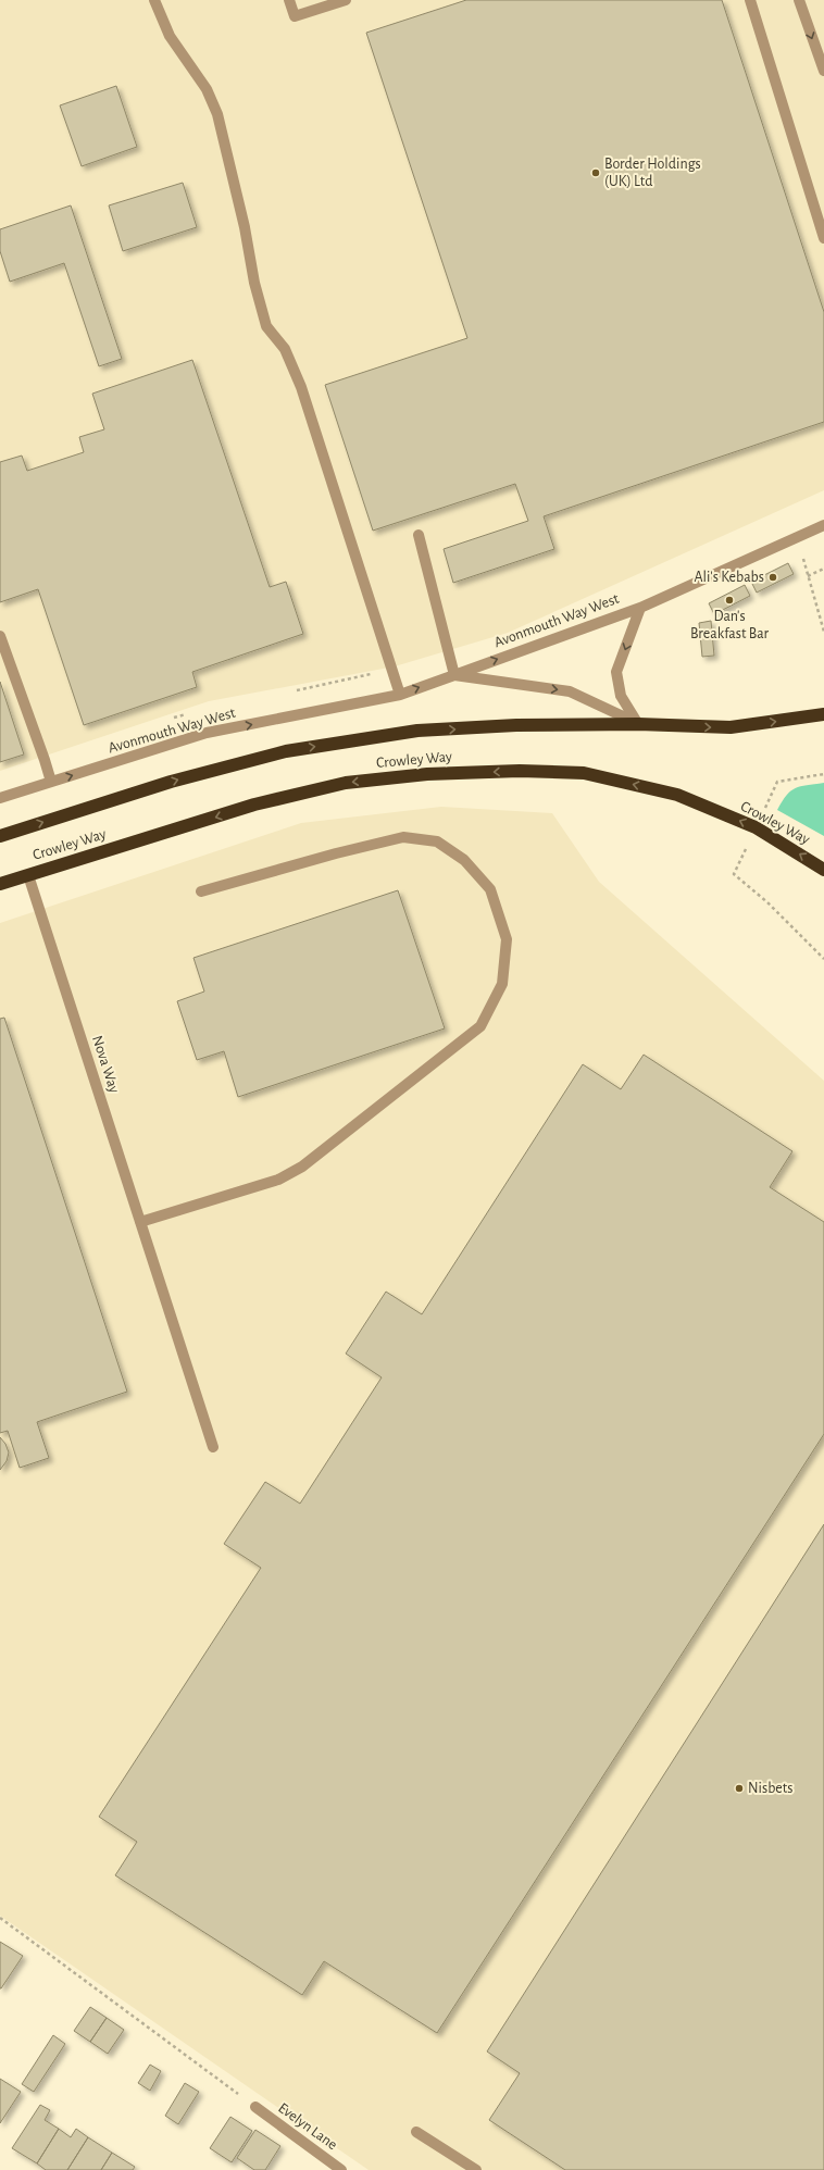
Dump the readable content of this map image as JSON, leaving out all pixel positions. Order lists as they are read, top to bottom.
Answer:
{
  "streets": {
    "highway": ["Crowley Way"],
    "street": ["Avonmouth Way West", "Nova Way", "Evelyn Lane"]
  },
  "crossings": [
    ["Avonmouth Way West", "Crowley Way"],
    ["Crowley Way", "Nova Way"]
  ],
  "one_way": ["Avonmouth Way West"],
  "places": [
    "Border Holdings (UK) Ltd",
    "Ali's Kebabs",
    "Dan's Breakfast Bar",
    "Nisbets"
  ]
}
